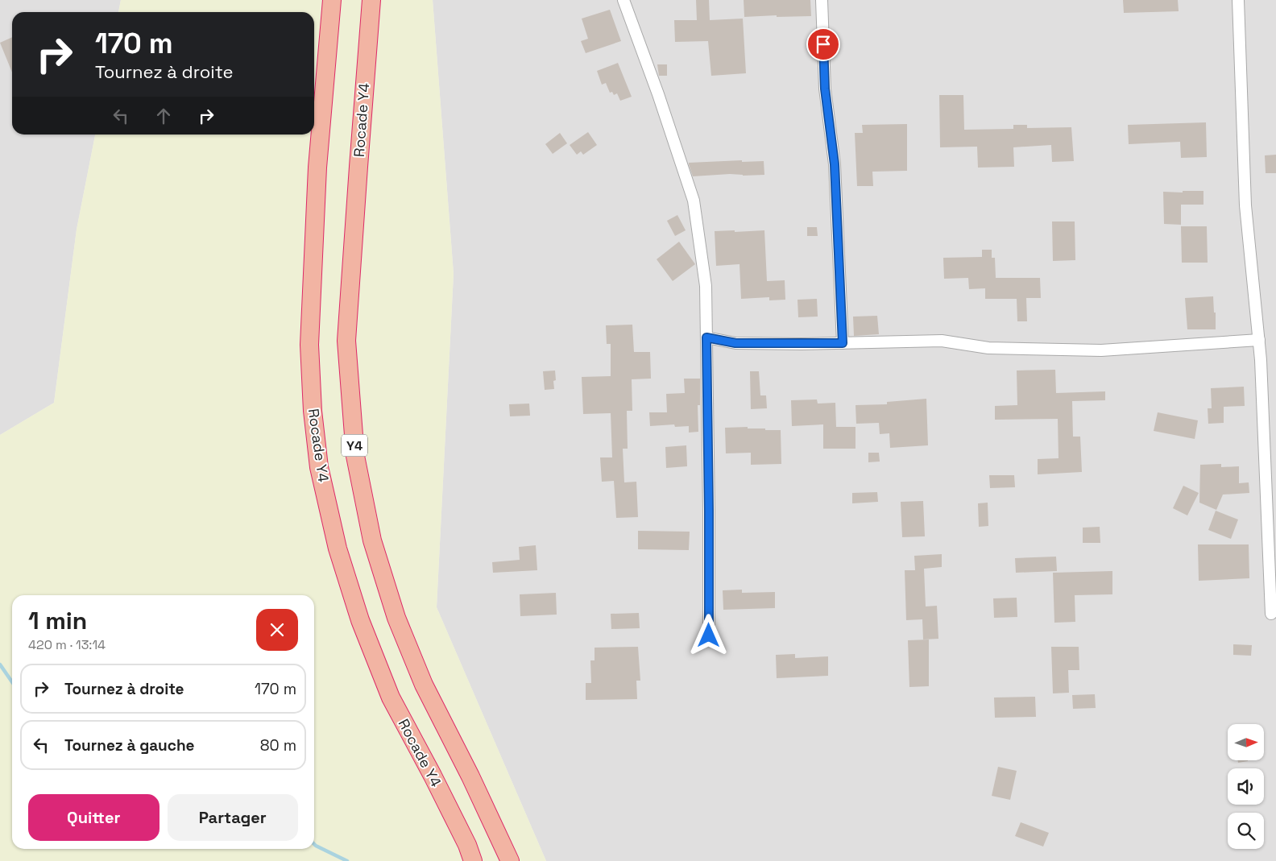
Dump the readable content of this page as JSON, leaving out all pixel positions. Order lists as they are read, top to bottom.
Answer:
{
  "streets": {
    "highway": ["Rocade Y4", "Y4"]
  },
  "north": "right",
  "page": {
    "turn": ["170 m", "Tournez à droite"],
    "heading": ["1 min", "420 m · 13:14"],
    "list": [
      {
        "name": "Tournez à droite",
        "value": "170 m"
      },
      {
        "name": "Tournez à gauche",
        "value": "80 m"
      }
    ],
    "buttons": ["Quitter", "Partager"]
  }
}
